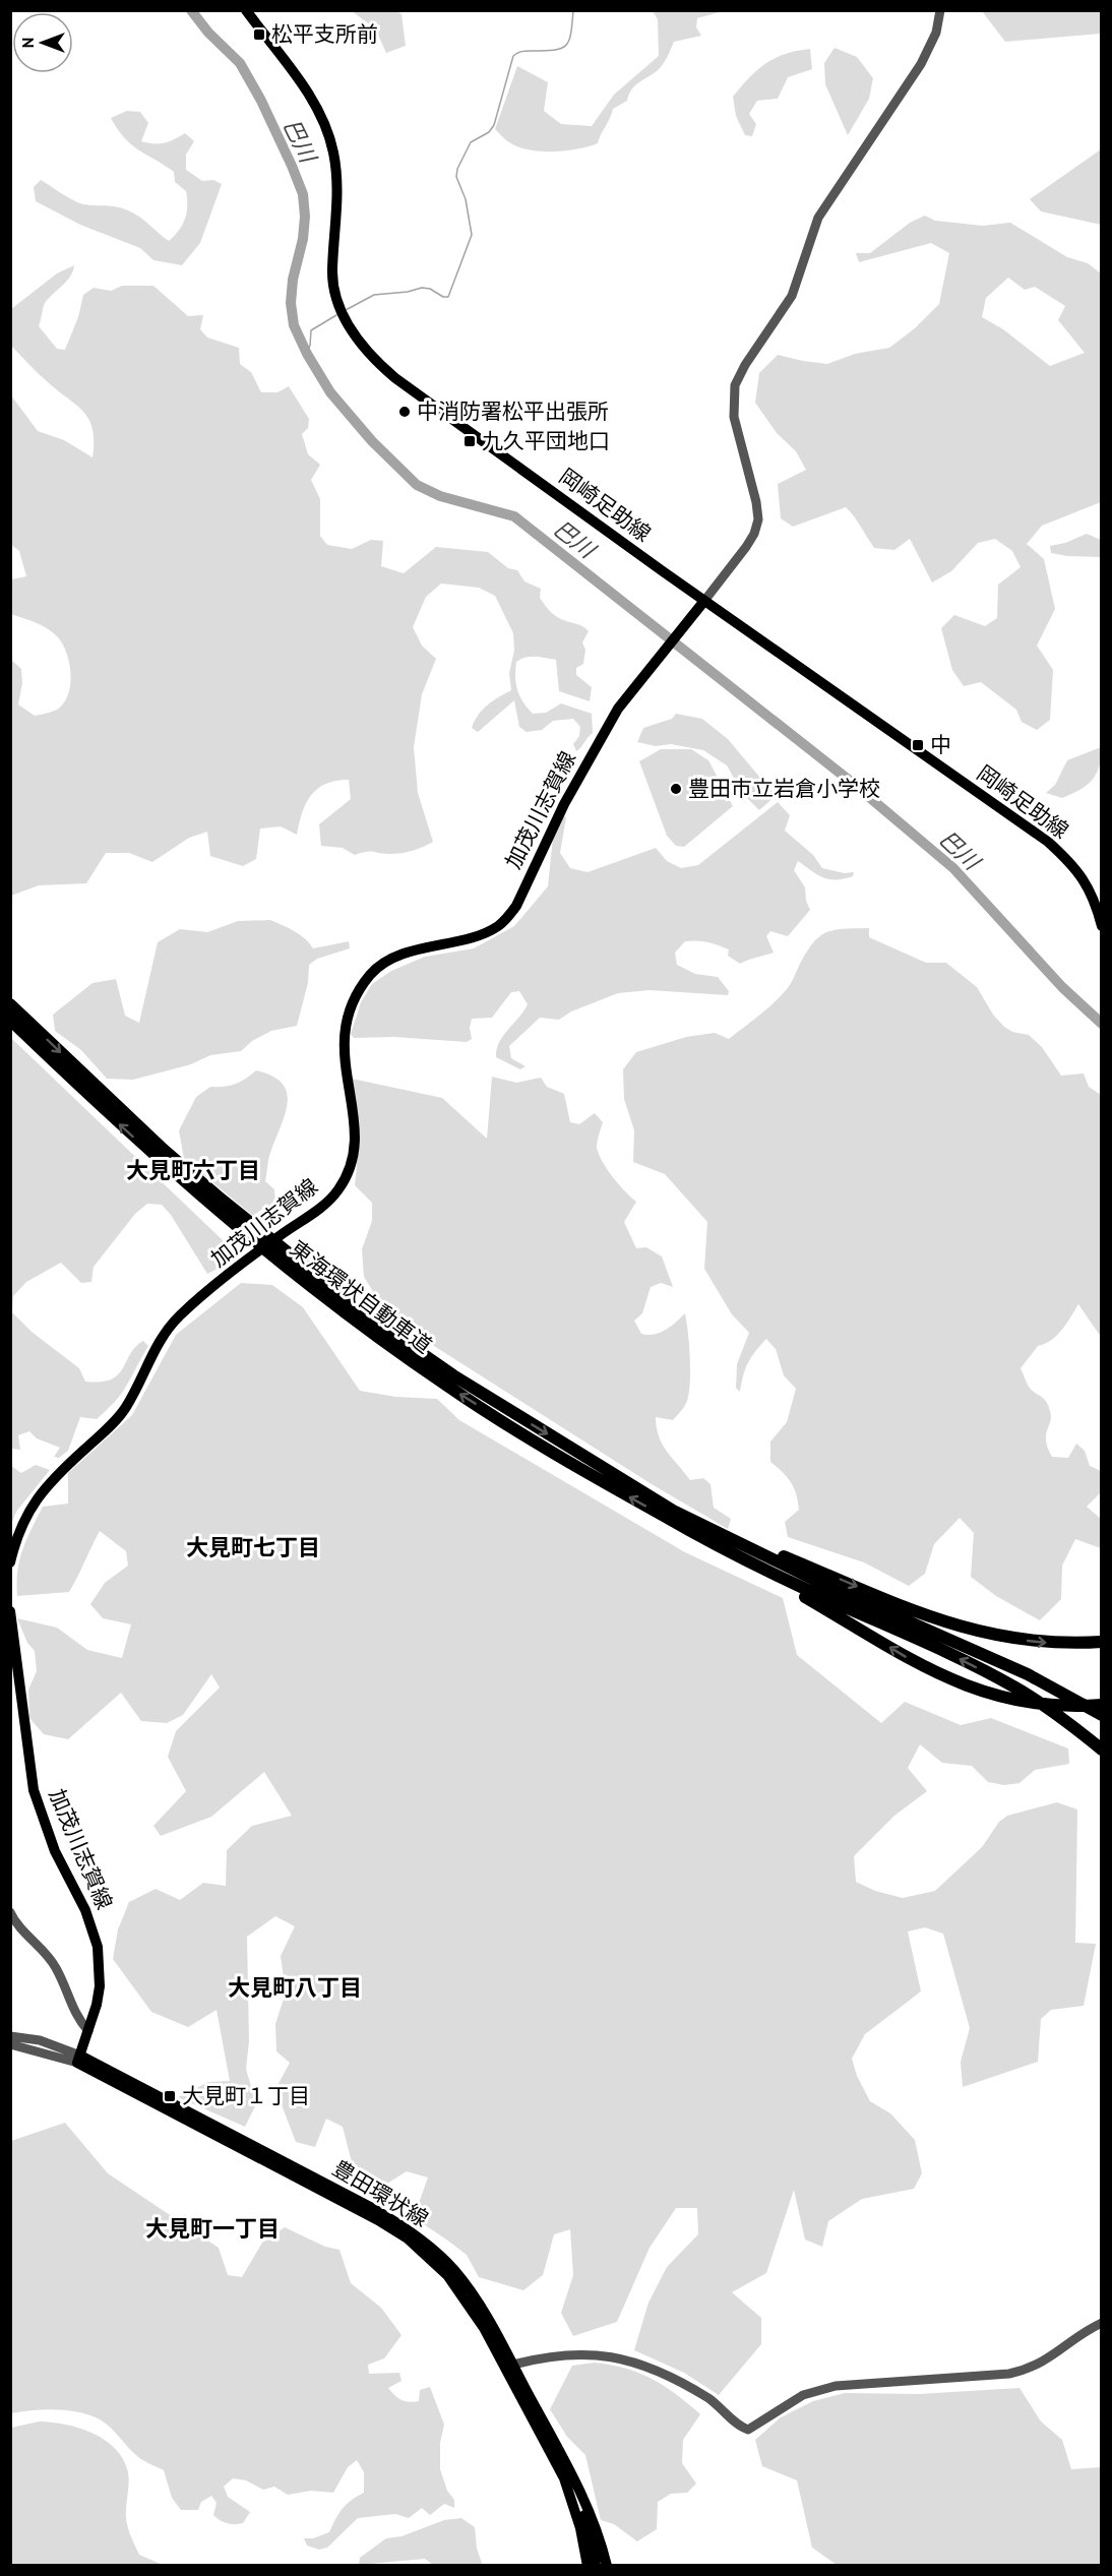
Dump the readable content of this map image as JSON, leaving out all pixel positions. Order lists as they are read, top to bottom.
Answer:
{
  "streets": {
    "highway": ["東海環状自動車道"],
    "main road": ["岡崎足助線", "加茂川志賀線", "豊田環状線"]
  },
  "crossings": [
    ["岡崎足助線", "加茂川志賀線"],
    ["加茂川志賀線", "豊田環状線"]
  ],
  "districts": [
    "大見町六丁目",
    "大見町七丁目",
    "大見町八丁目",
    "大見町一丁目"
  ],
  "water": ["巴川"],
  "places": {
    "transit": [
      "松平支所前",
      "九久平団地口",
      "中",
      "大見町１丁目"
    ],
    "other": ["中消防署松平出張所", "豊田市立岩倉小学校"]
  },
  "north": "left"
}
